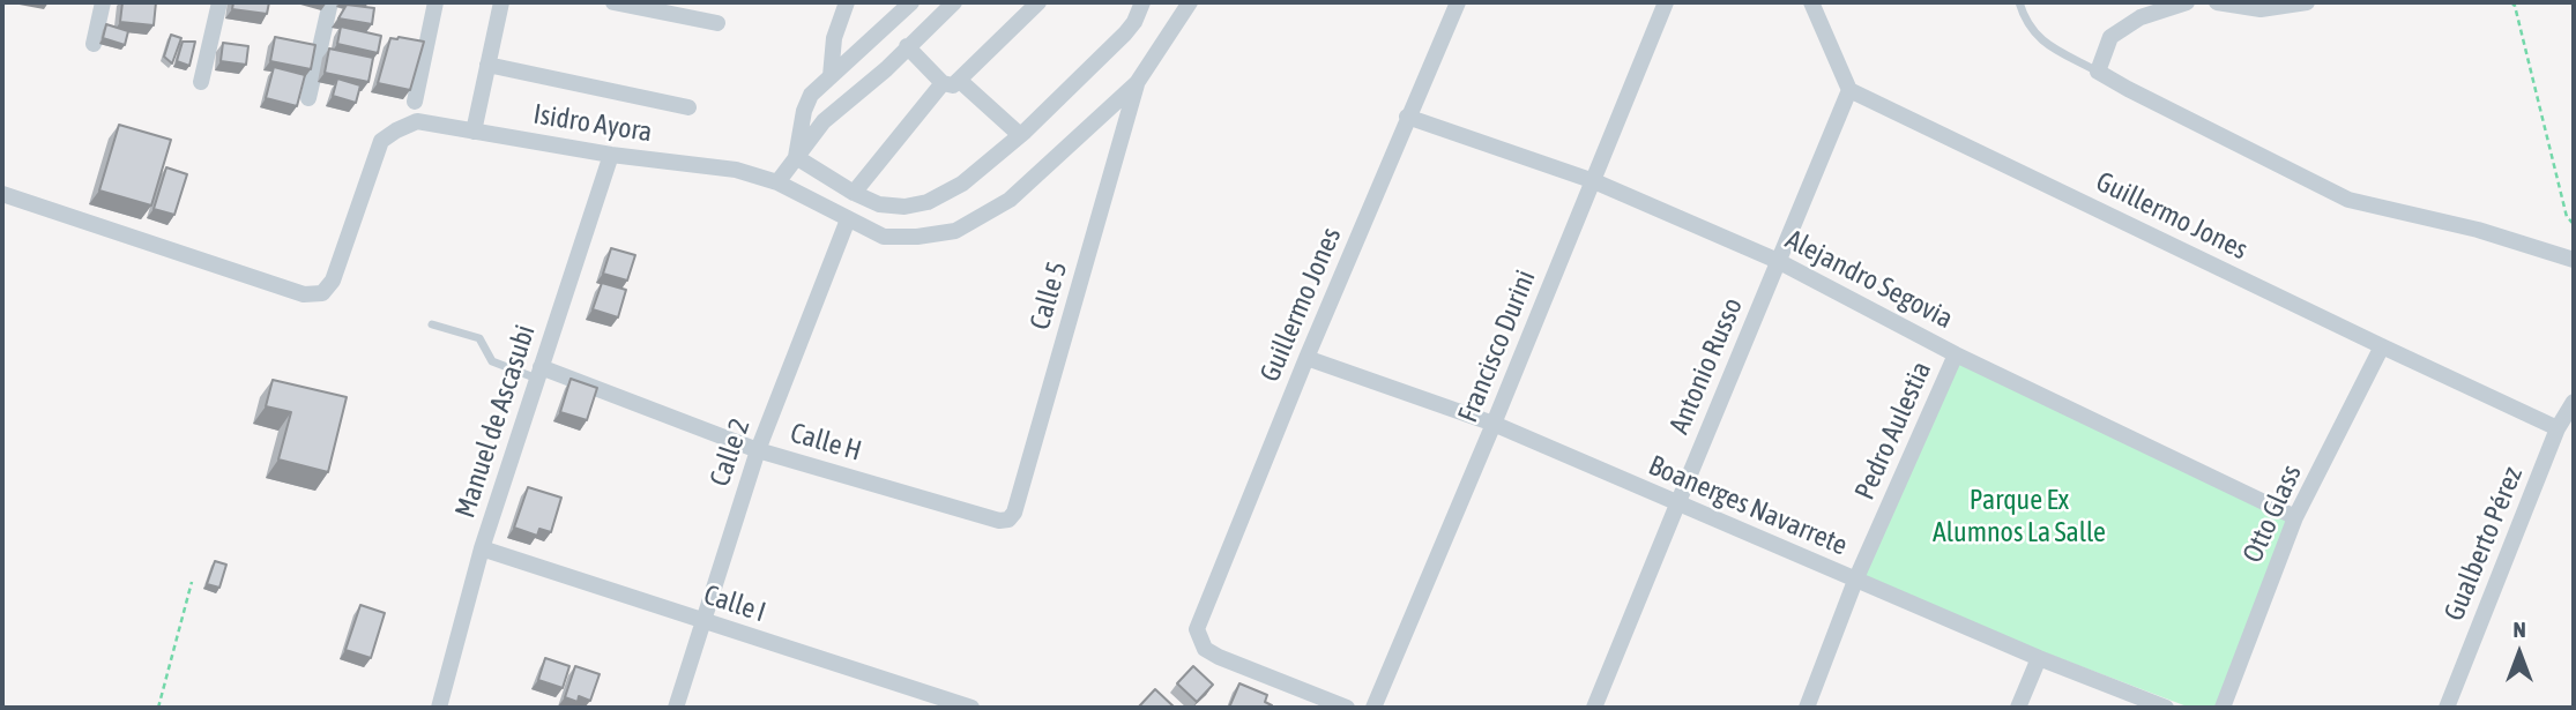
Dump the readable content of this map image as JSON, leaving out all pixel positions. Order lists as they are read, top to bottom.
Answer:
{
  "streets": {
    "street": [
      "Isidro Ayora",
      "Guillermo Jones",
      "Alejandro Segovia",
      "Calle 5",
      "Francisco Durini",
      "Antonio Russo",
      "Manuel de Ascasubi",
      "Pedro Aulestia",
      "Calle H",
      "Calle 2",
      "Boanerges Navarrete",
      "Otto Glass",
      "Gualberto Pérez",
      "Calle I"
    ]
  },
  "crossings": [
    ["Isidro Ayora", "Calle 5"],
    ["Isidro Ayora", "Manuel de Ascasubi"],
    ["Isidro Ayora", "Calle 2"],
    ["Guillermo Jones", "Alejandro Segovia"],
    ["Guillermo Jones", "Antonio Russo"],
    ["Guillermo Jones", "Boanerges Navarrete"],
    ["Guillermo Jones", "Otto Glass"],
    ["Guillermo Jones", "Gualberto Pérez"],
    ["Alejandro Segovia", "Francisco Durini"],
    ["Alejandro Segovia", "Antonio Russo"],
    ["Alejandro Segovia", "Pedro Aulestia"],
    ["Alejandro Segovia", "Otto Glass"],
    ["Calle 5", "Calle H"],
    ["Francisco Durini", "Boanerges Navarrete"],
    ["Antonio Russo", "Boanerges Navarrete"],
    ["Manuel de Ascasubi", "Calle H"],
    ["Manuel de Ascasubi", "Calle I"],
    ["Pedro Aulestia", "Boanerges Navarrete"],
    ["Calle H", "Calle 2"],
    ["Calle 2", "Calle I"]
  ],
  "parks": ["Parque Ex Alumnos La Salle"],
  "north": "top"
}
